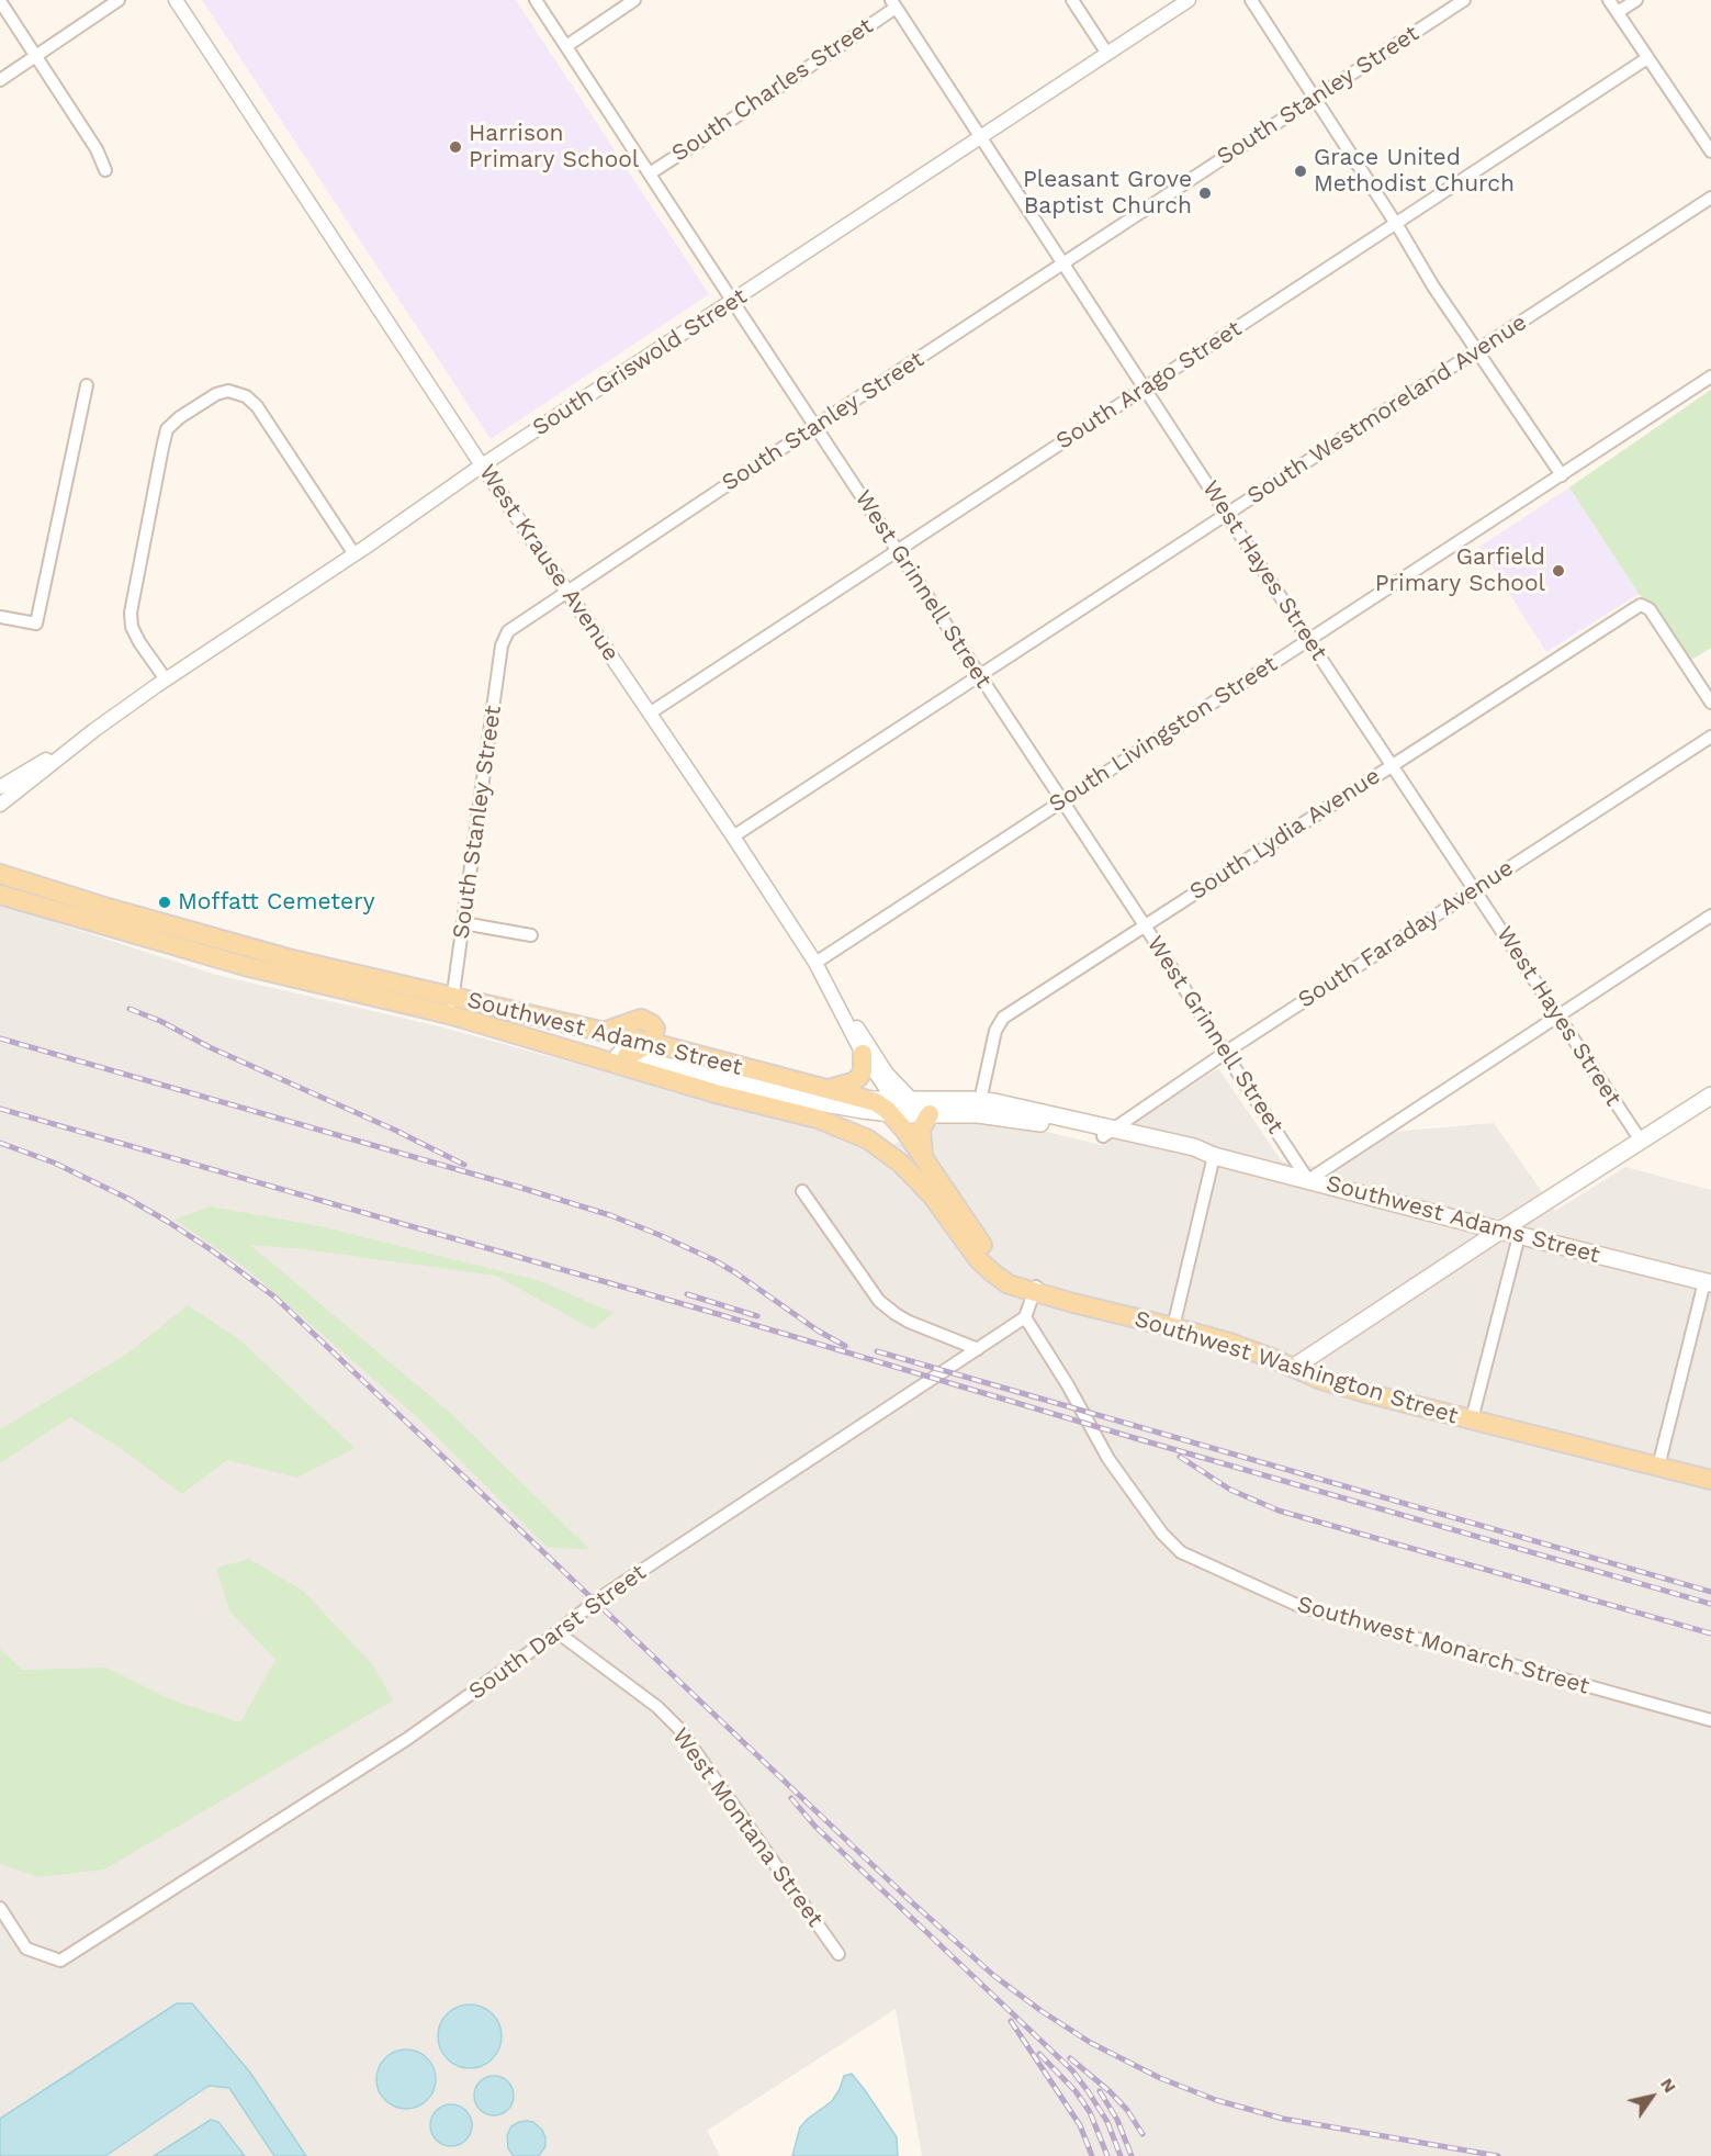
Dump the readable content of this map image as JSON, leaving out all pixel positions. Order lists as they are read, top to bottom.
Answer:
{
  "streets": {
    "main road": ["Southwest Adams Street", "Southwest Washington Street"],
    "street": [
      "South Charles Street",
      "South Stanley Street",
      "South Griswold Street",
      "South Arago Street",
      "South Westmoreland Avenue",
      "West Krause Avenue",
      "West Hayes Street",
      "West Grinnell Street",
      "South Livingston Street",
      "South Lydia Avenue",
      "South Faraday Avenue",
      "South Darst Street",
      "Southwest Monarch Street",
      "West Montana Street"
    ]
  },
  "crossings": [
    ["South Charles Street", "West Hayes Street"],
    ["South Charles Street", "West Grinnell Street"],
    ["South Stanley Street", "West Krause Avenue"],
    ["South Stanley Street", "West Hayes Street"],
    ["South Stanley Street", "West Grinnell Street"],
    ["South Stanley Street", "Southwest Adams Street"],
    ["South Griswold Street", "West Krause Avenue"],
    ["South Griswold Street", "West Hayes Street"],
    ["South Griswold Street", "West Grinnell Street"],
    ["South Arago Street", "West Krause Avenue"],
    ["South Arago Street", "West Hayes Street"],
    ["South Arago Street", "West Grinnell Street"],
    ["South Westmoreland Avenue", "West Krause Avenue"],
    ["South Westmoreland Avenue", "West Hayes Street"],
    ["South Westmoreland Avenue", "West Grinnell Street"],
    ["West Krause Avenue", "South Livingston Street"],
    ["West Krause Avenue", "Southwest Adams Street"],
    ["West Krause Avenue", "Southwest Washington Street"],
    ["West Hayes Street", "South Livingston Street"],
    ["West Hayes Street", "South Lydia Avenue"],
    ["West Hayes Street", "South Faraday Avenue"],
    ["West Grinnell Street", "South Livingston Street"],
    ["West Grinnell Street", "South Lydia Avenue"],
    ["West Grinnell Street", "South Faraday Avenue"],
    ["West Grinnell Street", "Southwest Adams Street"],
    ["South Lydia Avenue", "Southwest Adams Street"],
    ["South Faraday Avenue", "Southwest Adams Street"],
    ["Southwest Adams Street", "Southwest Washington Street"],
    ["South Darst Street", "Southwest Monarch Street"],
    ["South Darst Street", "West Montana Street"]
  ],
  "places": [
    "Harrison Primary School",
    "Grace United Methodist Church",
    "Pleasant Grove Baptist Church",
    "Garfield Primary School",
    "Moffatt Cemetery"
  ],
  "north": "top right"
}
